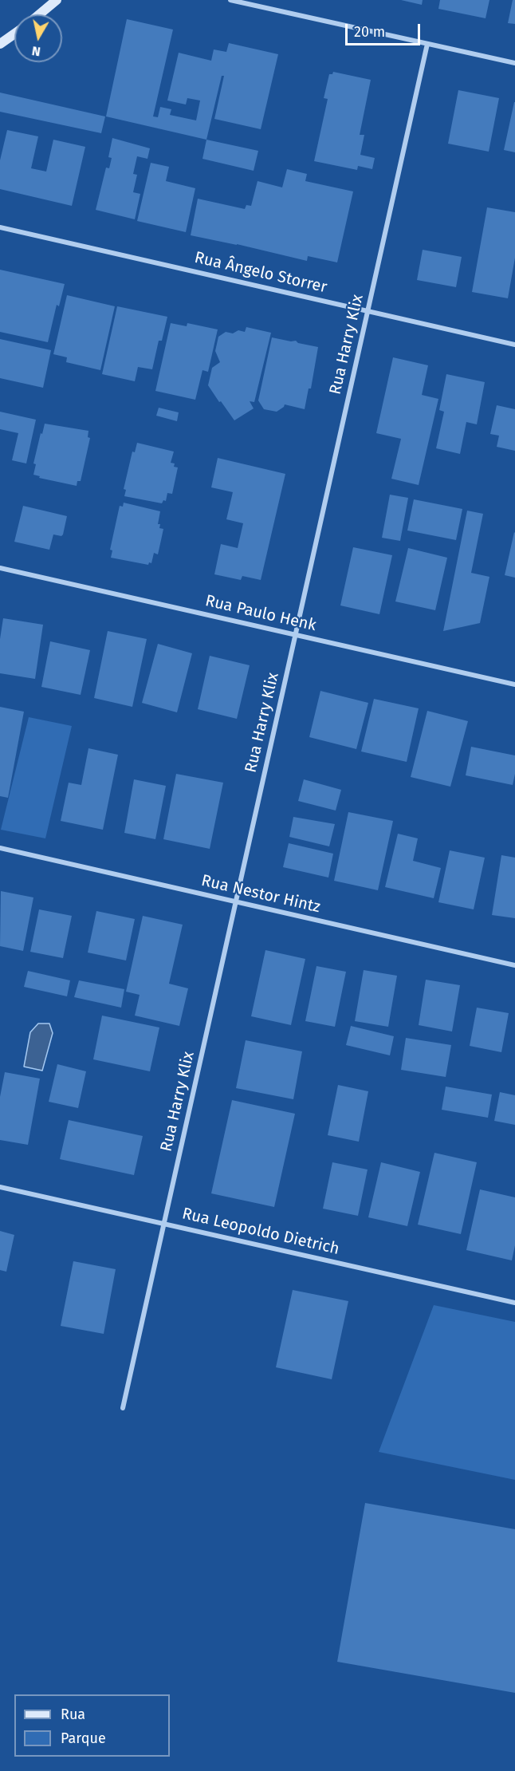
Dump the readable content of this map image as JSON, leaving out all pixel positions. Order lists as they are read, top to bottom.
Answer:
{
  "streets": {
    "street": [
      "Rua Ângelo Storrer",
      "Rua Harry Klix",
      "Rua Paulo Henk",
      "Rua Nestor Hintz",
      "Rua Leopoldo Dietrich"
    ]
  },
  "crossings": [
    ["Rua Ângelo Storrer", "Rua Harry Klix"],
    ["Rua Harry Klix", "Rua Paulo Henk"],
    ["Rua Harry Klix", "Rua Nestor Hintz"],
    ["Rua Harry Klix", "Rua Leopoldo Dietrich"]
  ],
  "legend": ["Rua", "Parque"],
  "scale_bar": "20 m",
  "north": "bottom"
}
